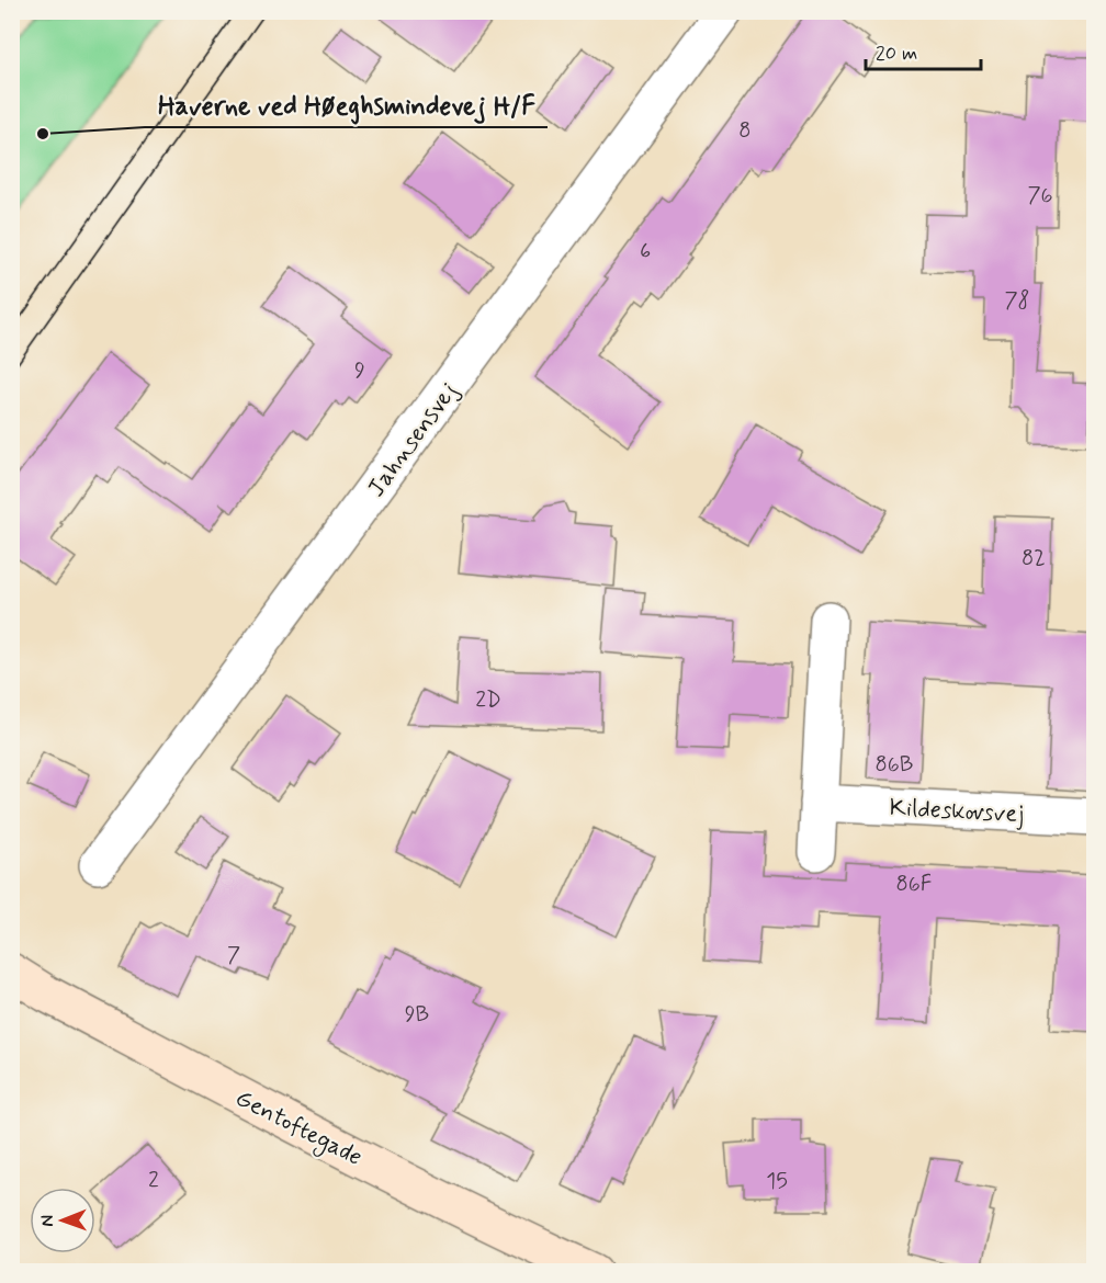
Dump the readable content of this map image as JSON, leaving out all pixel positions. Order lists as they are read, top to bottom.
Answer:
{
  "streets": {
    "street": ["Jahnsensvej", "Kildeskovsvej", "Gentoftegade"]
  },
  "places": ["Haverne ved Høeghsmindevej H/F"],
  "house_numbers": [
    "8",
    "76",
    "6",
    "78",
    "9",
    "82",
    "2D",
    "86B",
    "86F",
    "7",
    "9B",
    "2",
    "15"
  ],
  "scale_bar": "20 m",
  "north": "left"
}
